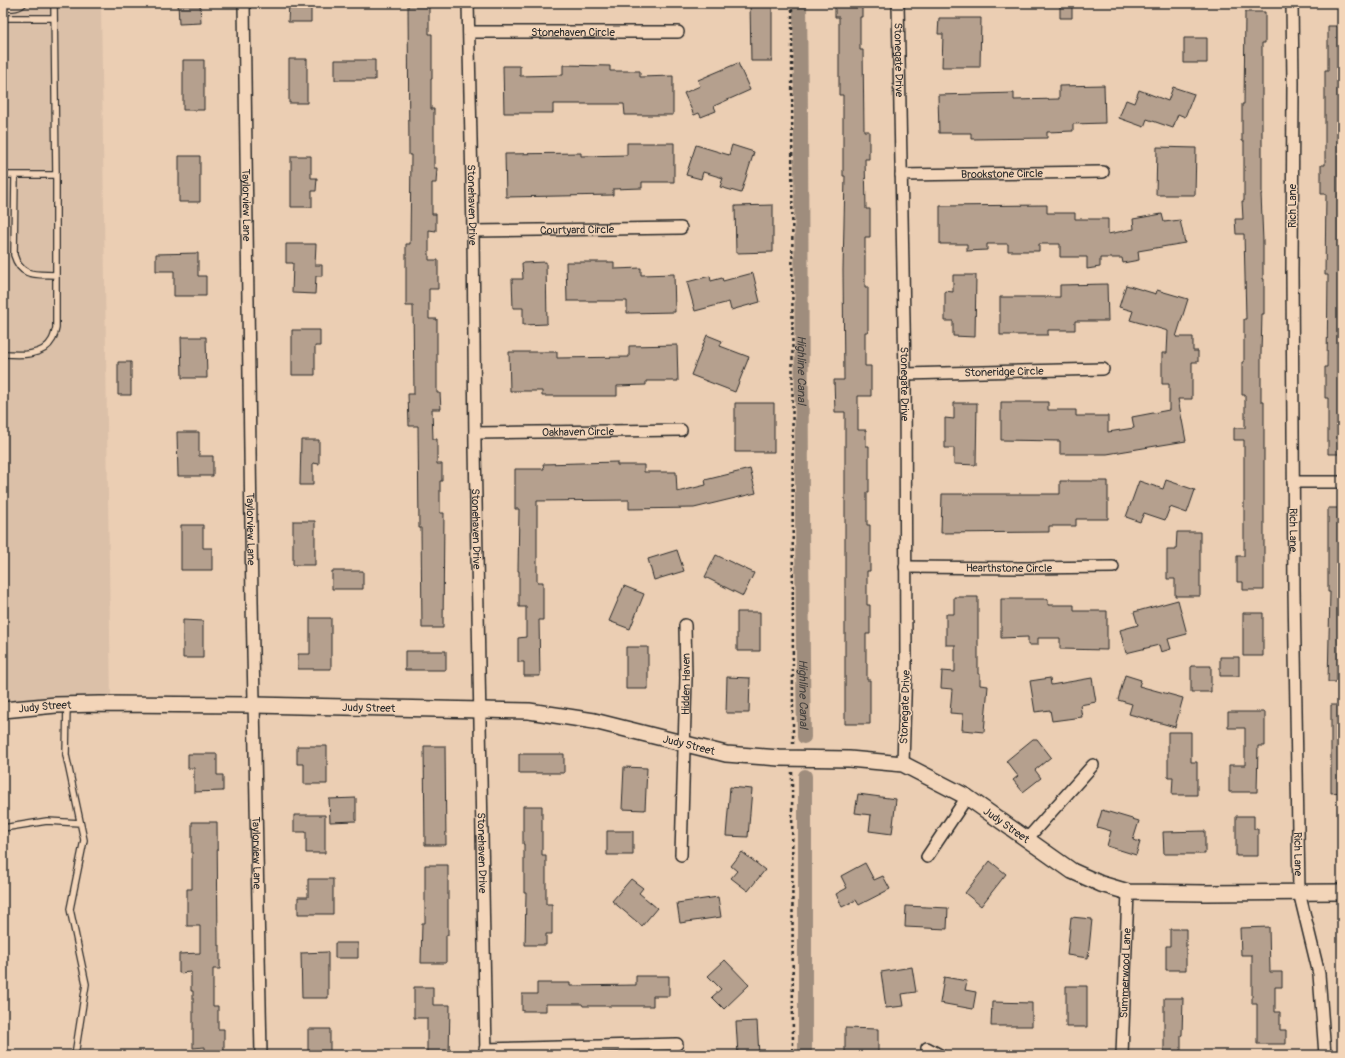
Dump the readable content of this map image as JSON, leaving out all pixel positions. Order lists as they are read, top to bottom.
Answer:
{
  "streets": {
    "street": [
      "Stonehaven Circle",
      "Stonegate Drive",
      "Brookstone Circle",
      "Taylorview Lane",
      "Stonehaven Drive",
      "Rich Lane",
      "Courtyard Circle",
      "Stoneridge Circle",
      "Oakhaven Circle",
      "Hearthstone Circle",
      "Hidden Haven",
      "Judy Street",
      "Summerwood Lane"
    ]
  },
  "crossings": [
    ["Stonehaven Circle", "Stonehaven Drive"],
    ["Stonegate Drive", "Brookstone Circle"],
    ["Stonegate Drive", "Stoneridge Circle"],
    ["Stonegate Drive", "Hearthstone Circle"],
    ["Stonegate Drive", "Judy Street"],
    ["Taylorview Lane", "Judy Street"],
    ["Stonehaven Drive", "Courtyard Circle"],
    ["Stonehaven Drive", "Oakhaven Circle"],
    ["Stonehaven Drive", "Judy Street"],
    ["Rich Lane", "Judy Street"],
    ["Hidden Haven", "Judy Street"],
    ["Judy Street", "Summerwood Lane"]
  ],
  "water": ["Highline Canal"]
}
